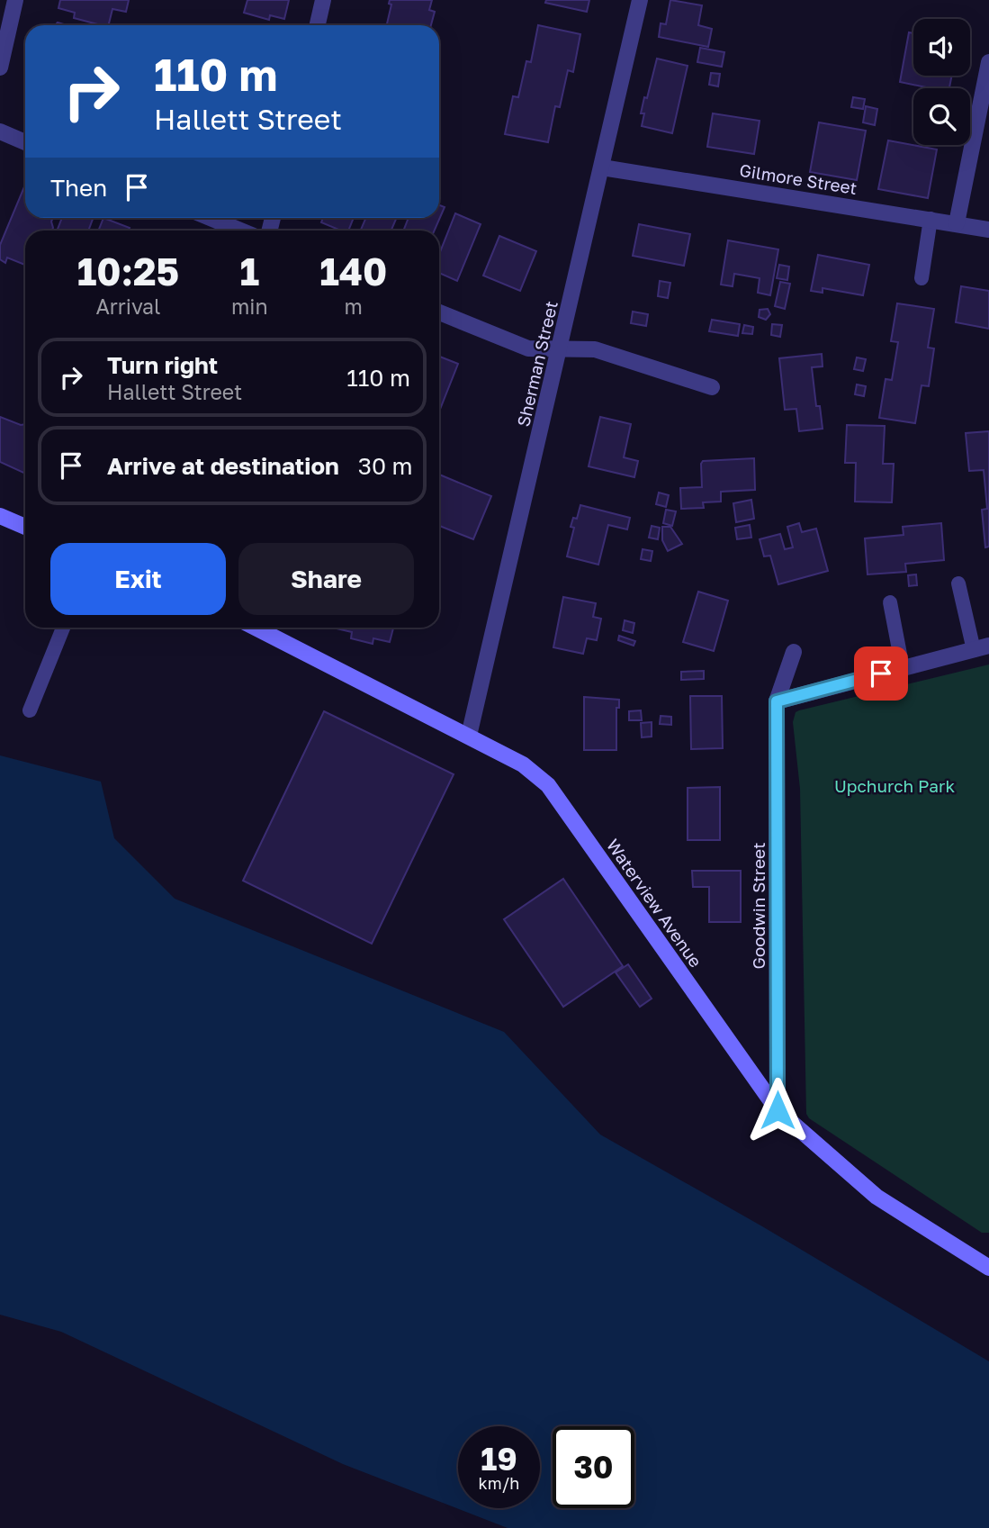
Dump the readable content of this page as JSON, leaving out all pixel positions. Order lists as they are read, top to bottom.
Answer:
{
  "streets": {
    "street": [
      "Gilmore Street",
      "Sherman Street",
      "Waterview Avenue",
      "Goodwin Street"
    ]
  },
  "crossings": [
    ["Gilmore Street", "Sherman Street"],
    ["Sherman Street", "Waterview Avenue"],
    ["Waterview Avenue", "Goodwin Street"]
  ],
  "parks": ["Upchurch Park"],
  "page": {
    "turn": ["110 m", "Hallett Street"],
    "then": "Then",
    "eta": [
      "10:25",
      "Arrival",
      "1",
      "min",
      "140",
      "m"
    ],
    "list": [
      {
        "name": "Turn right",
        "note": "Hallett Street",
        "value": "110 m"
      },
      {
        "name": "Arrive at destination",
        "value": "30 m"
      }
    ],
    "buttons": ["Exit", "Share"],
    "speed": "19 km/h",
    "limit": "30"
  }
}
